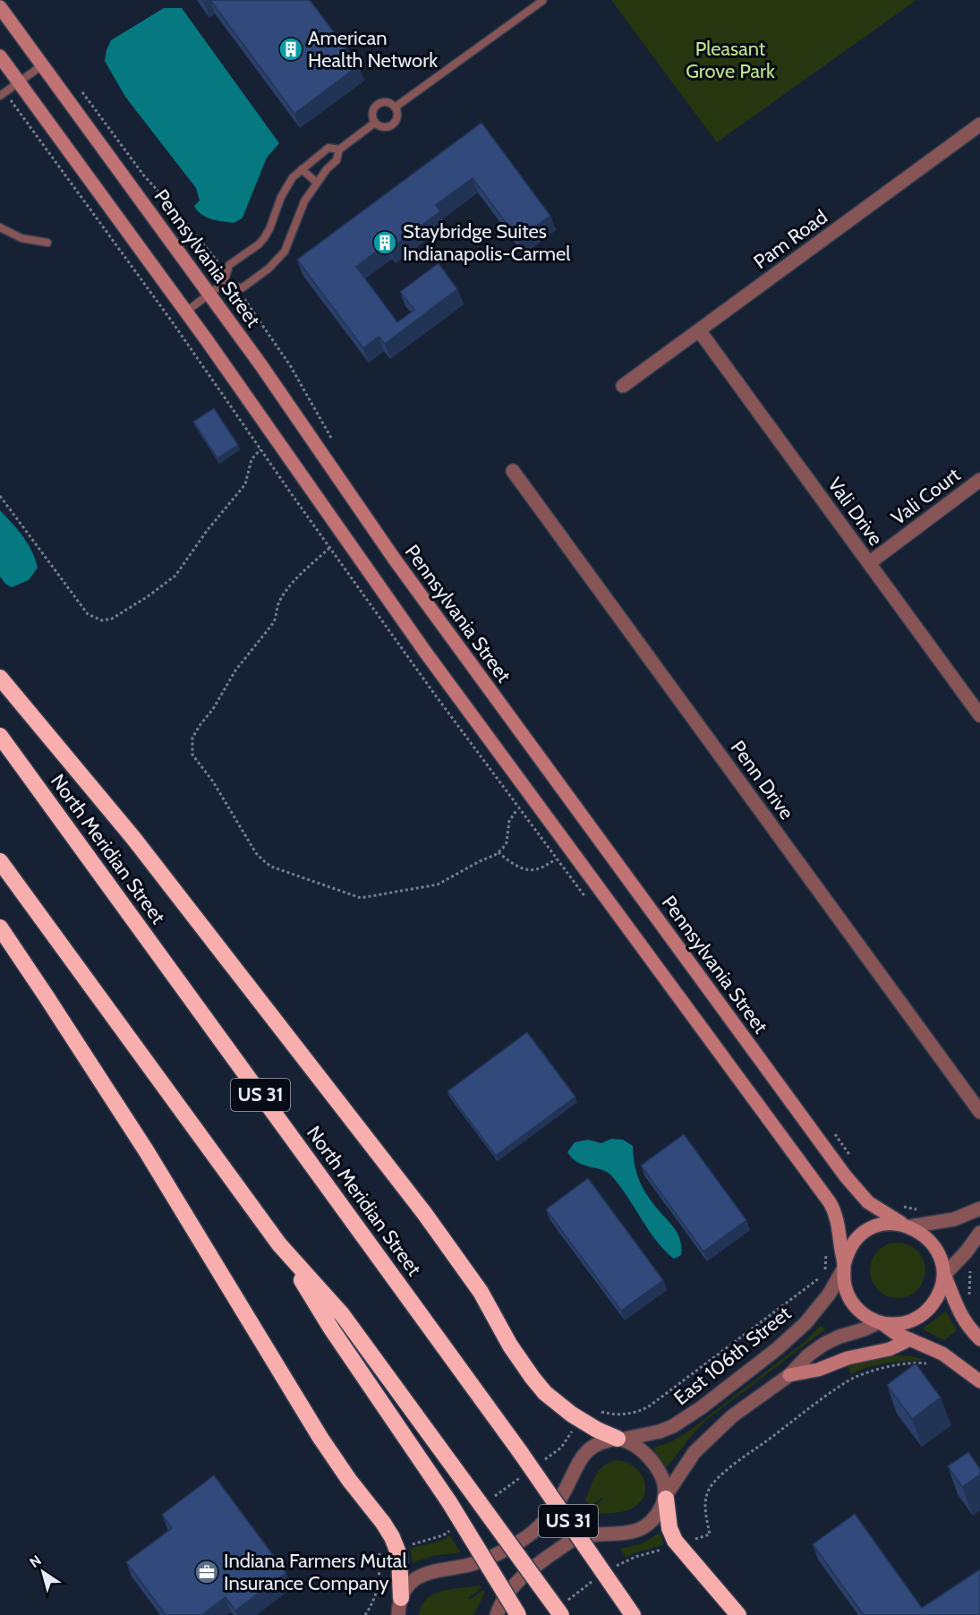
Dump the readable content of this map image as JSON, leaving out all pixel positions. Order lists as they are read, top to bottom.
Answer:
{
  "streets": {
    "highway": ["North Meridian Street", "US 31"],
    "main road": ["Pennsylvania Street"],
    "street": [
      "Pam Road",
      "Vali Court",
      "Vali Drive",
      "Penn Drive",
      "East 106th Street"
    ]
  },
  "crossings": [
    ["Pam Road", "Vali Drive"],
    ["Pennsylvania Street", "East 106th Street"],
    ["Vali Court", "Vali Drive"]
  ],
  "parks": ["Pleasant Grove Park"],
  "places": {
    "building": ["American Health Network", "Staybridge Suites Indianapolis-Carmel"],
    "office": ["Indiana Farmers Mutal Insurance Company"]
  },
  "north": "top left"
}
